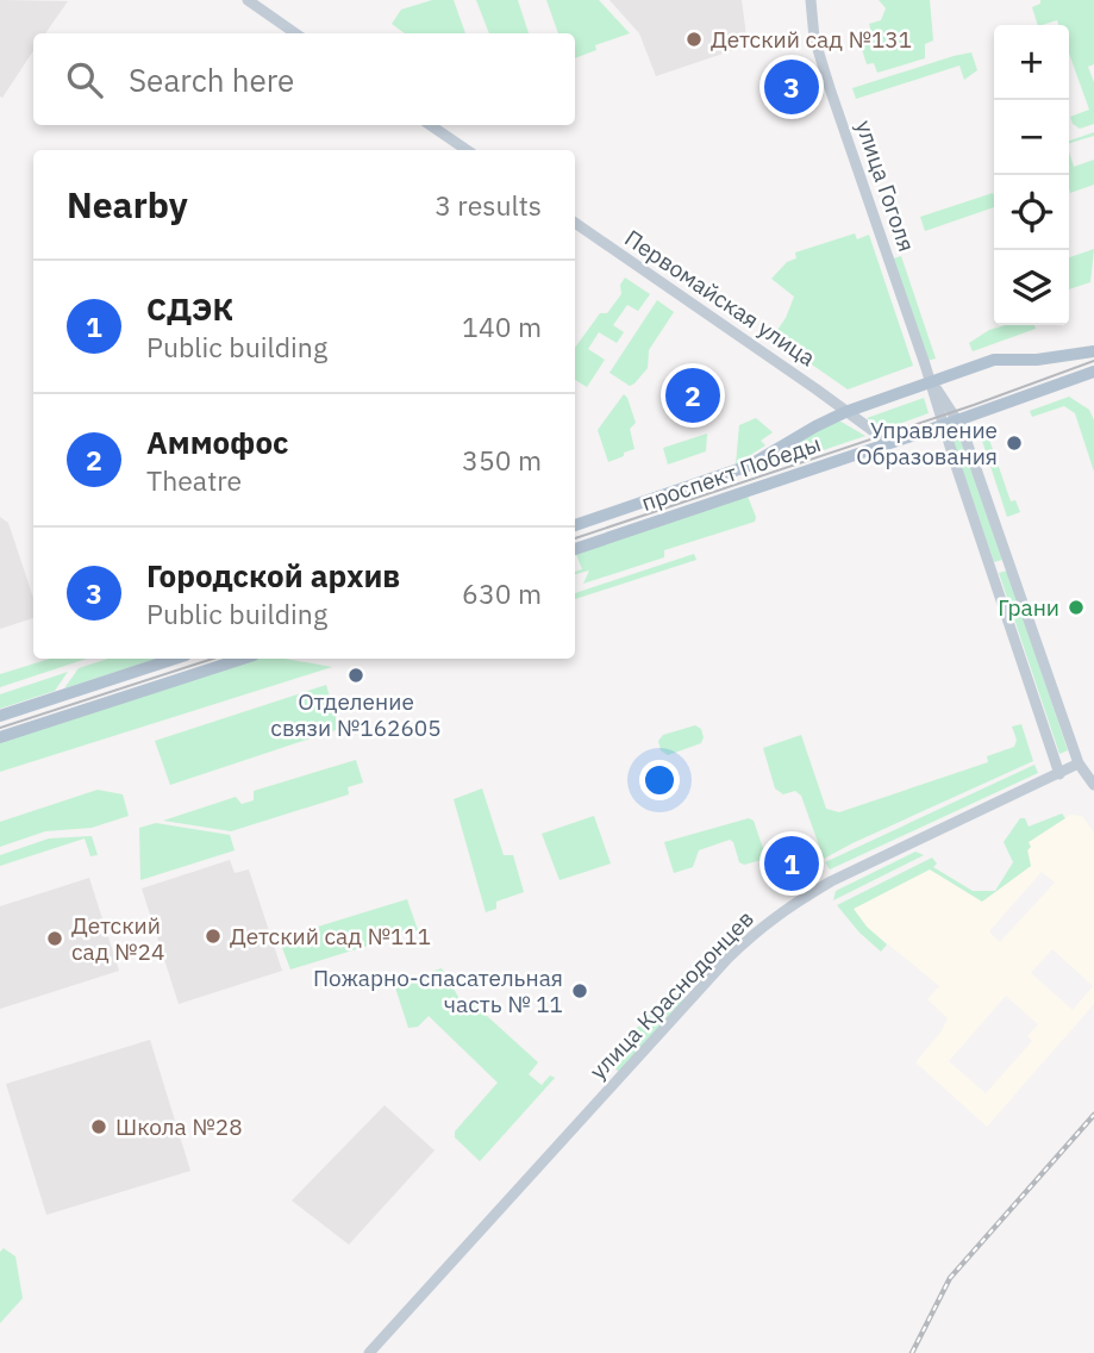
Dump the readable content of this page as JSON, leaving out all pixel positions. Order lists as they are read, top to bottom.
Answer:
{
  "streets": {
    "main road": [
      "улица Гоголя",
      "Первомайская улица",
      "проспект Победы",
      "улица Краснодонцев"
    ]
  },
  "crossings": [
    ["улица Гоголя", "проспект Победы"],
    ["улица Гоголя", "улица Краснодонцев"],
    ["Первомайская улица", "проспект Победы"]
  ],
  "places": [
    "Детский сад №131",
    "Управление Образования",
    "Грани",
    "Отделение связи №162605",
    "Детский сад №111",
    "Детский сад №24",
    "Пожарно-спасательная часть № 11",
    "Школа №28"
  ],
  "page": {
    "map_buttons": ["+", "−"],
    "search": "Search here",
    "pins": ["3", "2", "1"],
    "heading": ["Nearby", "3 results"],
    "list": [
      {
        "mark": "1",
        "name": "СДЭК",
        "note": "Public building",
        "value": "140 m"
      },
      {
        "mark": "2",
        "name": "Аммофос",
        "note": "Theatre",
        "value": "350 m"
      },
      {
        "mark": "3",
        "name": "Городской архив",
        "note": "Public building",
        "value": "630 m"
      }
    ]
  }
}
